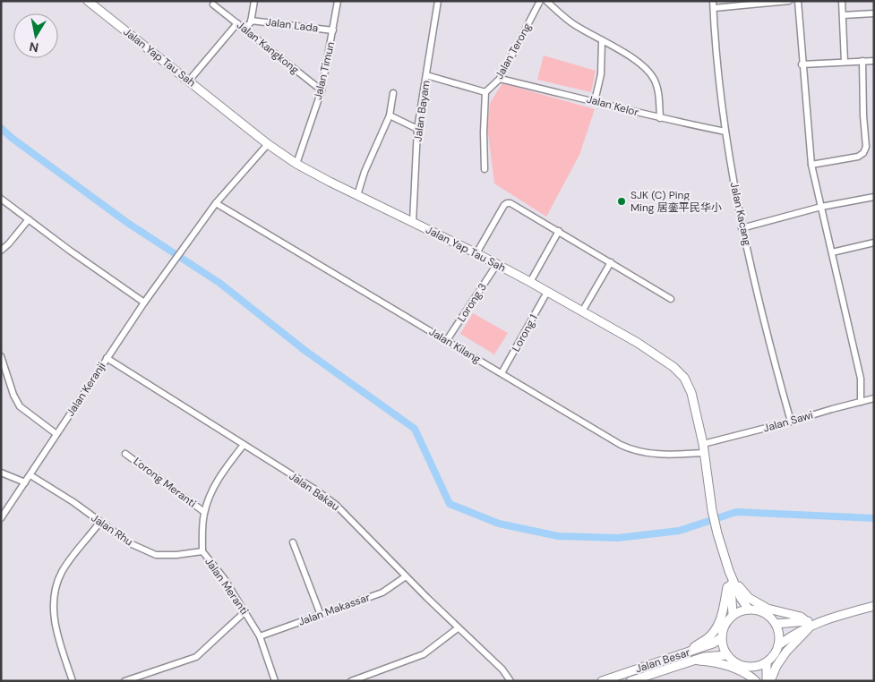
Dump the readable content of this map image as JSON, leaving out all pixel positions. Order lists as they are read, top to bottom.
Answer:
{
  "streets": {
    "street": [
      "Jalan Lada",
      "Jalan Kangkong",
      "Jalan Terong",
      "Jalan Yap Tau Sah",
      "Jalan Timun",
      "Jalan Kelor",
      "Jalan Bayam",
      "Jalan Kacang",
      "Lorong 3",
      "Lorong 1",
      "Jalan Kilang",
      "Jalan Keranji",
      "Jalan Sawi",
      "Lorong Meranti",
      "Jalan Bakau",
      "Jalan Rhu",
      "Jalan Meranti",
      "Jalan Makassar",
      "Jalan Besar"
    ]
  },
  "crossings": [
    ["Jalan Lada", "Jalan Timun"],
    ["Jalan Kangkong", "Jalan Timun"],
    ["Jalan Terong", "Jalan Kelor"],
    ["Jalan Yap Tau Sah", "Jalan Timun"],
    ["Jalan Yap Tau Sah", "Jalan Bayam"],
    ["Jalan Yap Tau Sah", "Lorong 3"],
    ["Jalan Yap Tau Sah", "Lorong 1"],
    ["Jalan Yap Tau Sah", "Jalan Kilang"],
    ["Jalan Yap Tau Sah", "Jalan Sawi"],
    ["Jalan Yap Tau Sah", "Jalan Besar"],
    ["Jalan Kelor", "Jalan Kacang"],
    ["Jalan Kacang", "Jalan Sawi"],
    ["Lorong 3", "Jalan Kilang"],
    ["Lorong 1", "Jalan Kilang"],
    ["Jalan Kilang", "Jalan Keranji"],
    ["Jalan Keranji", "Jalan Bakau"],
    ["Jalan Keranji", "Jalan Rhu"],
    ["Lorong Meranti", "Jalan Meranti"],
    ["Jalan Bakau", "Jalan Meranti"],
    ["Jalan Bakau", "Jalan Makassar"],
    ["Jalan Rhu", "Jalan Meranti"],
    ["Jalan Meranti", "Jalan Makassar"]
  ],
  "places": ["SJK (C) Ping Ming 居銮平民华小"],
  "north": "bottom"
}
